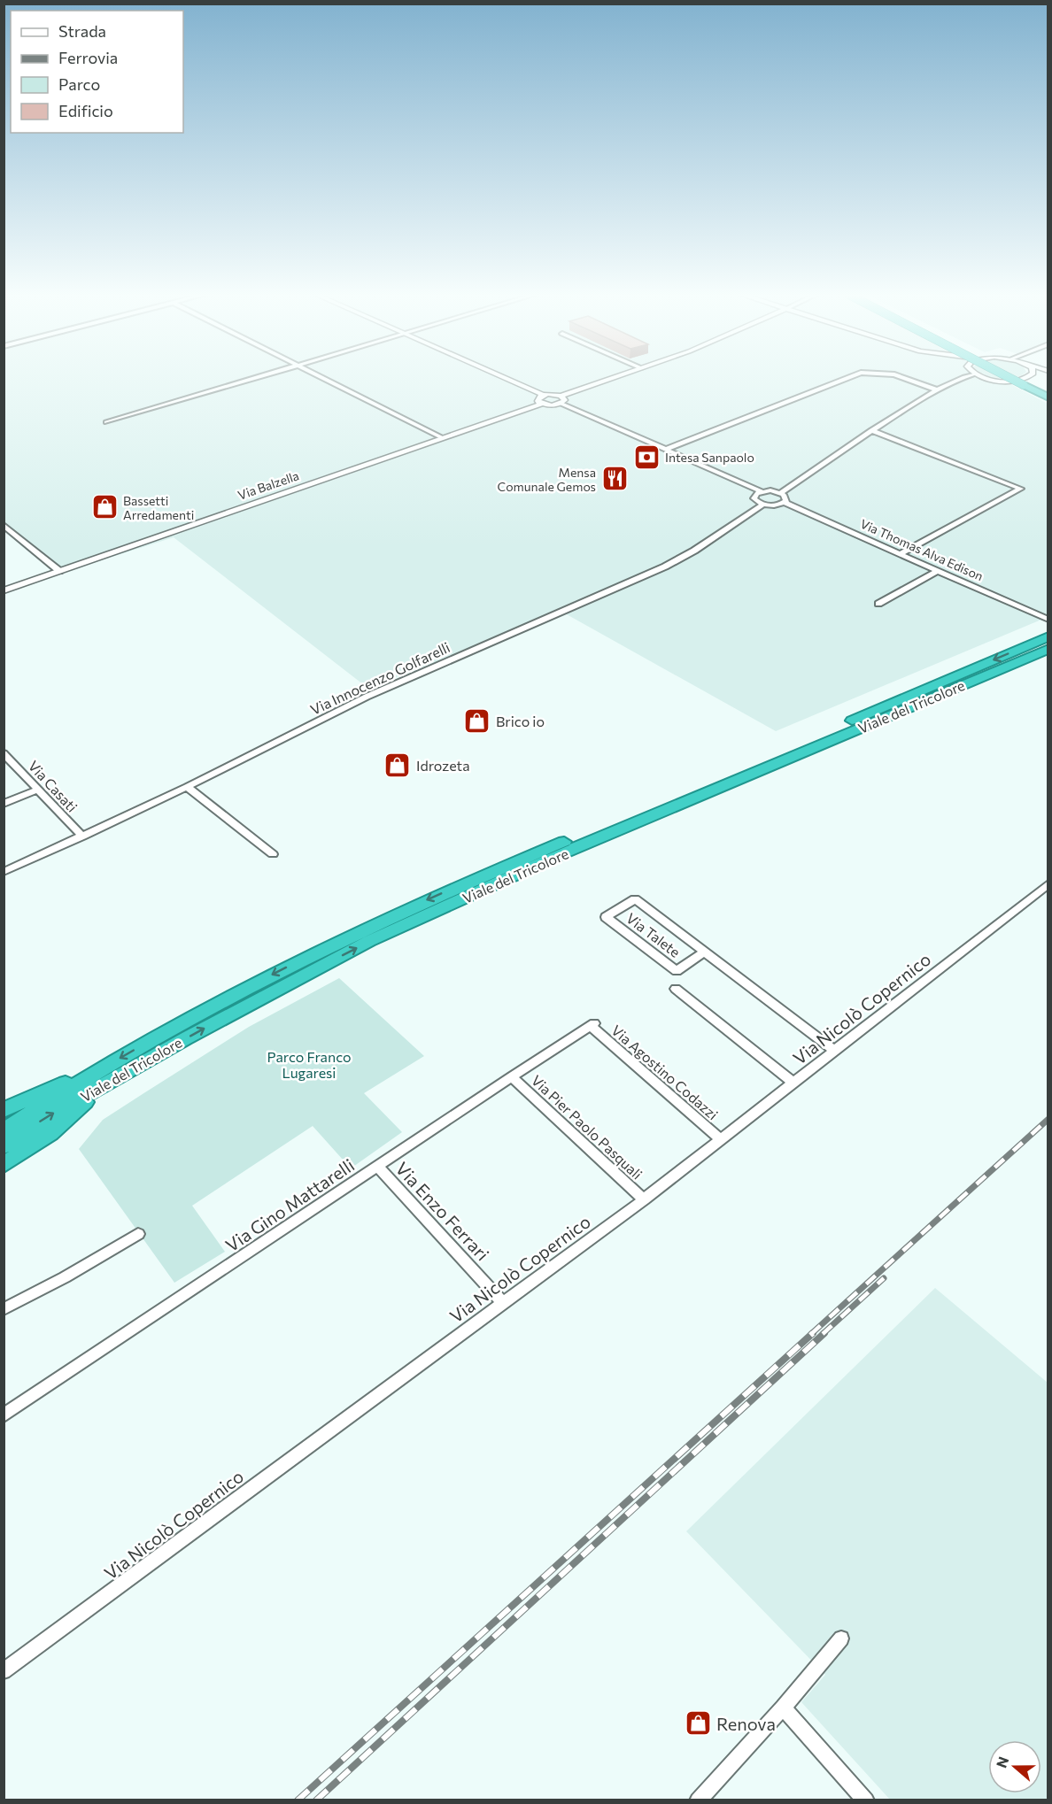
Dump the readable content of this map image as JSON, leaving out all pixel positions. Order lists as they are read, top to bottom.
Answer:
{
  "streets": {
    "highway": ["Viale del Tricolore"],
    "street": [
      "Via Balzella",
      "Via Thomas Alva Edison",
      "Via Innocenzo Golfarelli",
      "Via Casati",
      "Via Talete",
      "Via Nicolò Copernico",
      "Via Agostino Codazzi",
      "Via Pier Paolo Pasquali",
      "Via Gino Mattarelli",
      "Via Enzo Ferrari"
    ]
  },
  "crossings": [
    ["Via Innocenzo Golfarelli", "Via Casati"],
    ["Via Talete", "Via Nicolò Copernico"],
    ["Via Nicolò Copernico", "Via Agostino Codazzi"],
    ["Via Nicolò Copernico", "Via Pier Paolo Pasquali"],
    ["Via Nicolò Copernico", "Via Enzo Ferrari"],
    ["Via Agostino Codazzi", "Via Gino Mattarelli"],
    ["Via Pier Paolo Pasquali", "Via Gino Mattarelli"],
    ["Via Gino Mattarelli", "Via Enzo Ferrari"]
  ],
  "parks": ["Parco Franco Lugaresi"],
  "places": {
    "bank": ["Intesa Sanpaolo"],
    "restaurant": ["Mensa Comunale Gemos"],
    "shop": [
      "Bassetti Arredamenti",
      "Brico io",
      "Idrozeta",
      "Renova"
    ]
  },
  "legend": [
    "Strada",
    "Ferrovia",
    "Parco",
    "Edificio"
  ],
  "north": "left"
}
